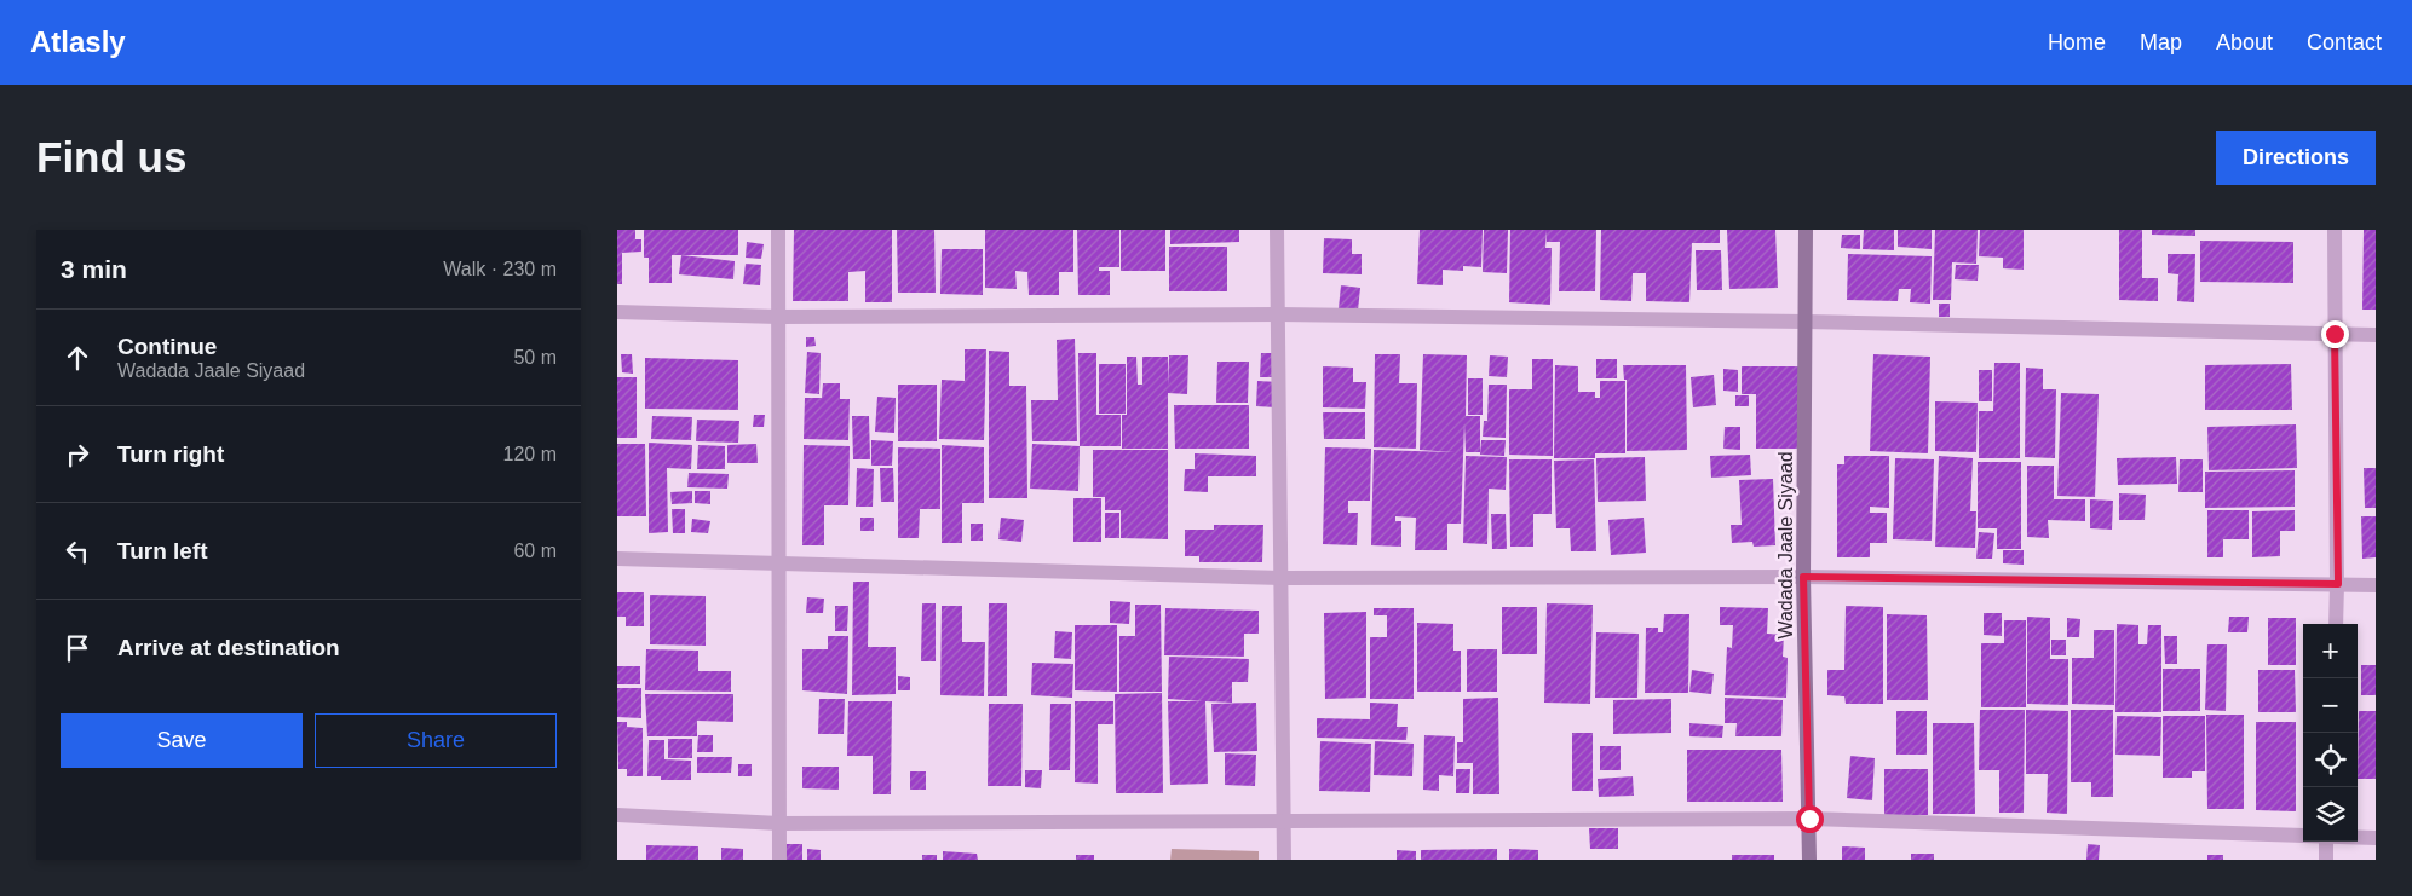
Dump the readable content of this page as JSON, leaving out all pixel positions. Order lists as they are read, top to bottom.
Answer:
{
  "streets": {
    "main road": ["Wadada Jaale Siyaad"]
  },
  "page": {
    "header": "Atlasly",
    "nav": [
      "Home",
      "Map",
      "About",
      "Contact"
    ],
    "buttons": [
      "Directions",
      ["Save", "Share"]
    ],
    "title": "Find us",
    "heading": ["3 min", "Walk · 230 m"],
    "list": [
      ["Continue", "Wadada Jaale Siyaad", "50 m"],
      ["Turn right", "120 m"],
      ["Turn left", "60 m"],
      "Arrive at destination"
    ],
    "map_buttons": ["+", "−"]
  }
}
